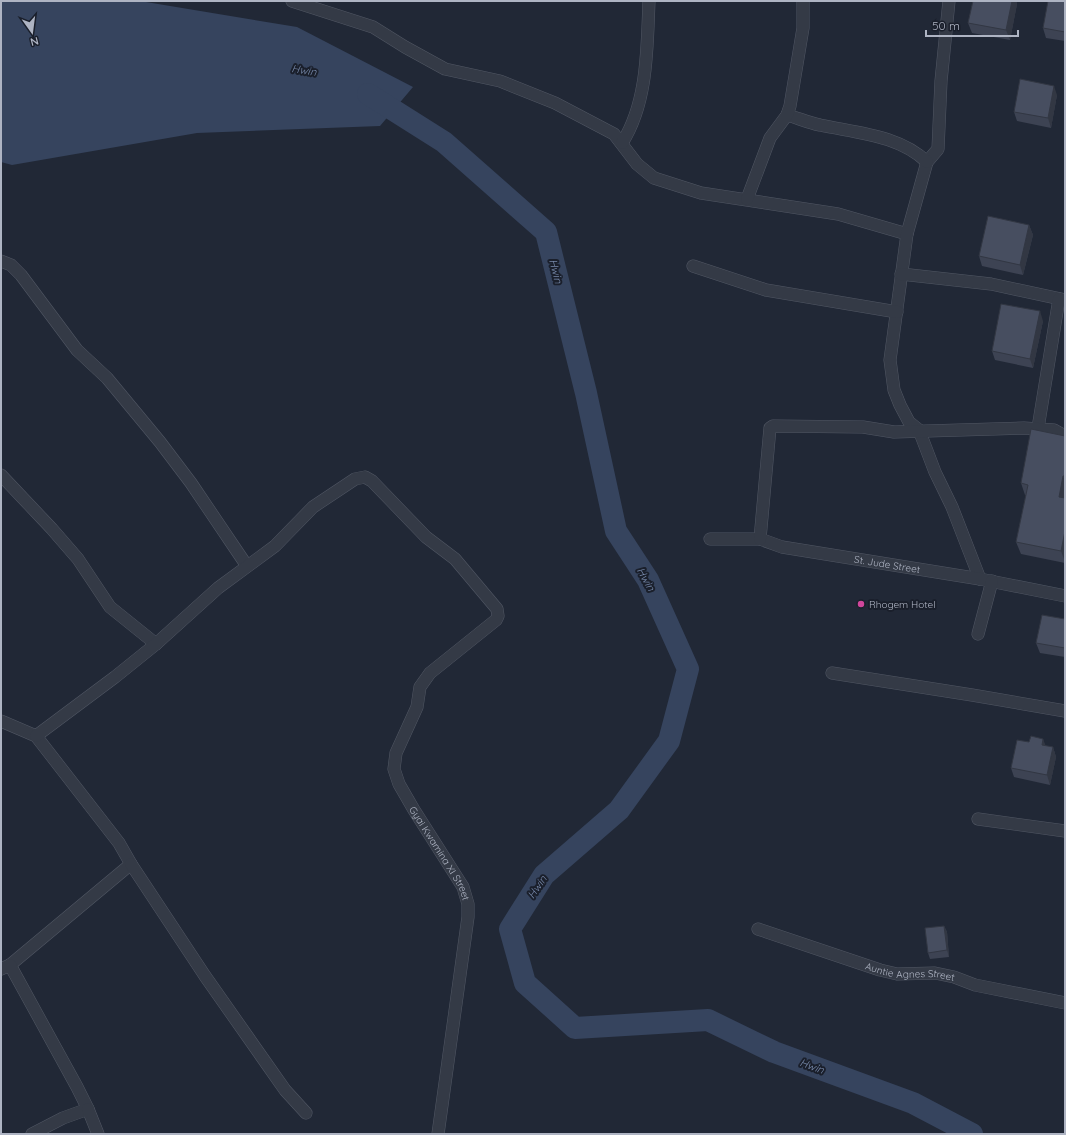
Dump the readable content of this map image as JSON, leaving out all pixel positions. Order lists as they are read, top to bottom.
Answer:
{
  "streets": {
    "street": ["St. Jude Street", "Gyai Kwamina XI Street", "Auntie Agnes Street"]
  },
  "water": ["Hwin"],
  "places": ["Rhogem Hotel"],
  "scale_bar": "50 m",
  "north": "bottom"
}
